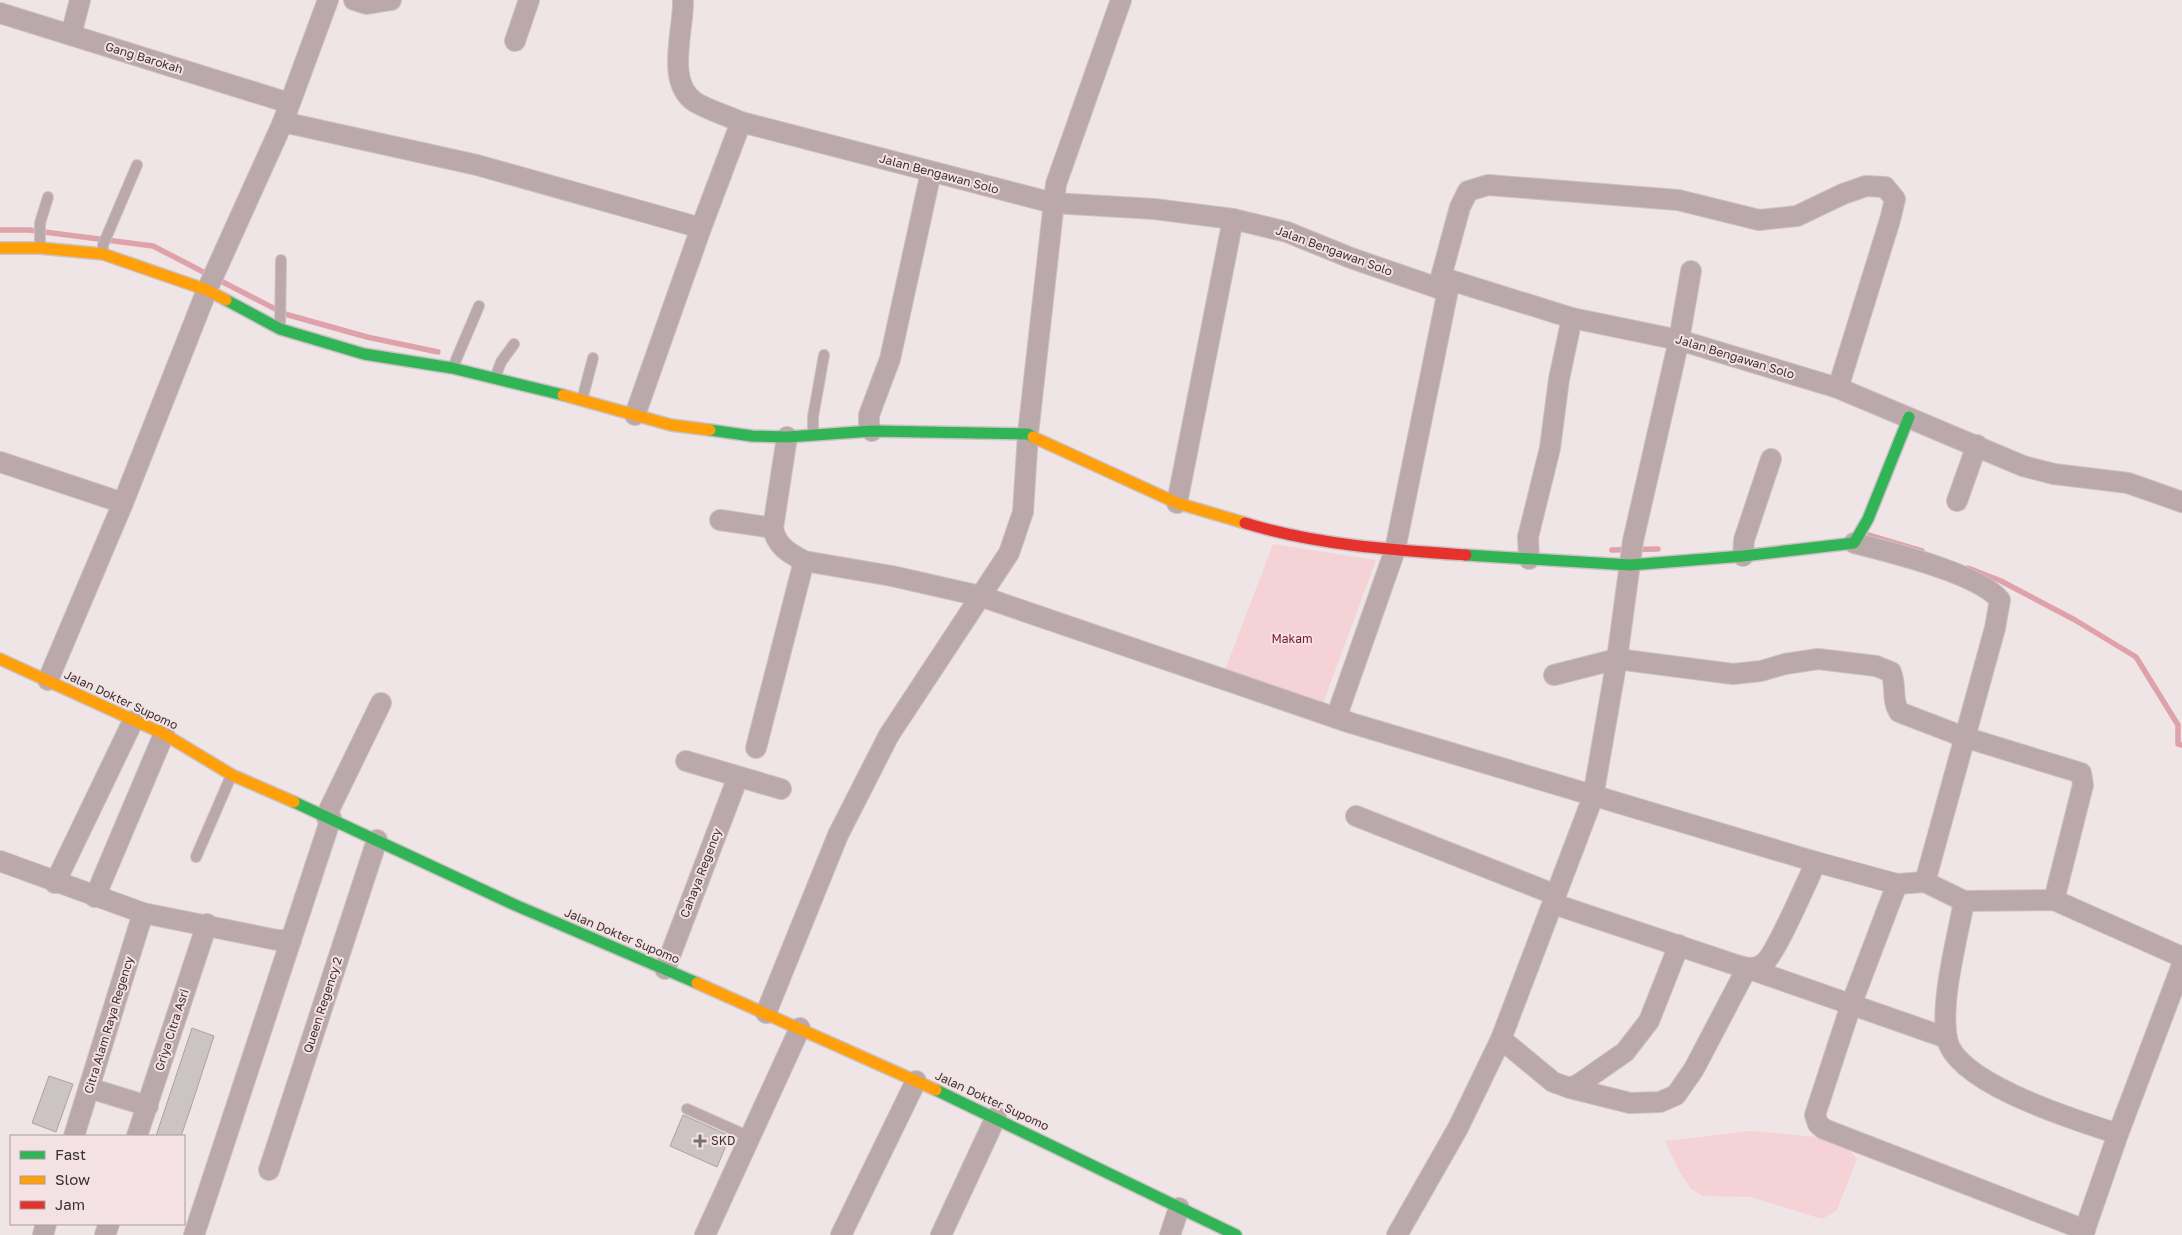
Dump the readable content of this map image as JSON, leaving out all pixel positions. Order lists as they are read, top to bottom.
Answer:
{
  "streets": {
    "street": [
      "Gang Barokah",
      "Jalan Bengawan Solo",
      "Jalan Dokter Supomo",
      "Cahaya Regency",
      "Queen Regency 2",
      "Citra Alam Raya Regency",
      "Griya Citra Asri"
    ]
  },
  "crossings": [
    ["Jalan Dokter Supomo", "Cahaya Regency"],
    ["Jalan Dokter Supomo", "Queen Regency 2"]
  ],
  "parks": ["Makam"],
  "places": {
    "health": ["SKD"]
  },
  "legend": ["Fast", "Slow", "Jam"]
}
